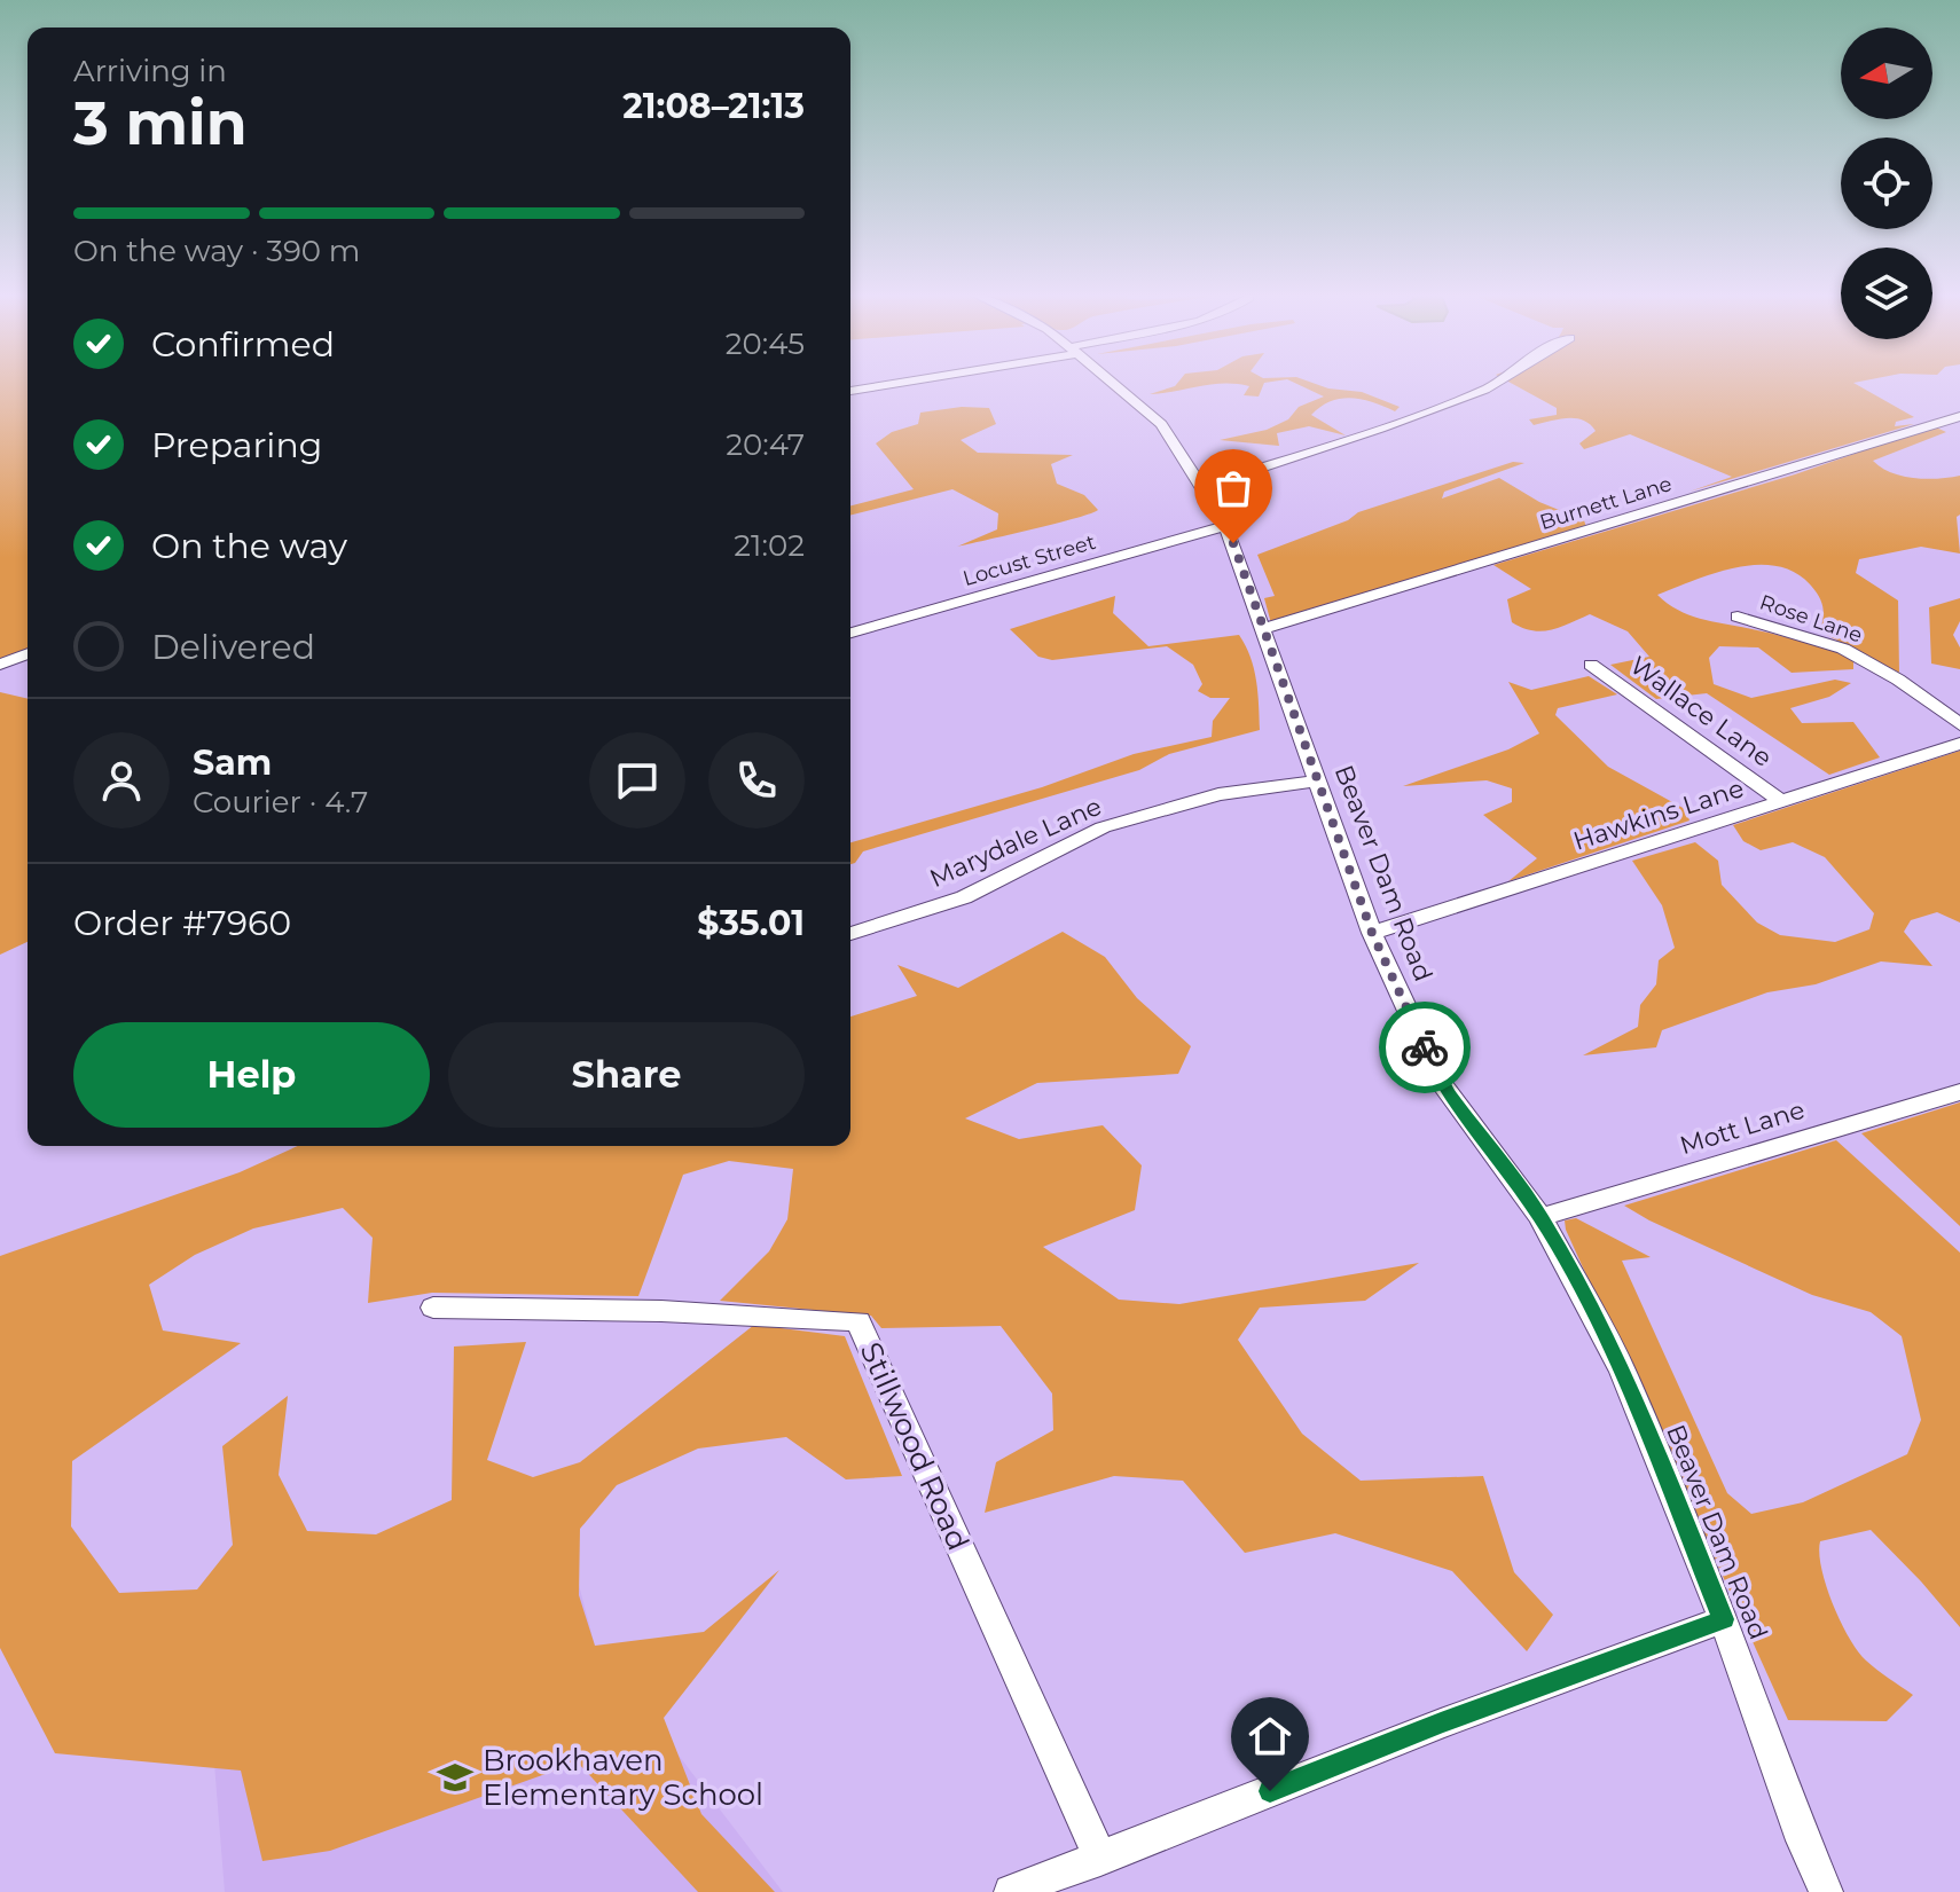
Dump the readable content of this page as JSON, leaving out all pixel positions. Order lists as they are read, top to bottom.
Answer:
{
  "streets": {
    "street": [
      "Burnett Lane",
      "Locust Street",
      "Rose Lane",
      "Wallace Lane",
      "Hawkins Lane",
      "Marydale Lane",
      "Beaver Dam Road",
      "Mott Lane",
      "Stillwood Road"
    ]
  },
  "crossings": [
    ["Burnett Lane", "Beaver Dam Road"],
    ["Locust Street", "Beaver Dam Road"],
    ["Wallace Lane", "Hawkins Lane"],
    ["Hawkins Lane", "Beaver Dam Road"],
    ["Marydale Lane", "Beaver Dam Road"],
    ["Beaver Dam Road", "Mott Lane"]
  ],
  "places": {
    "school or university": ["Brookhaven Elementary School"]
  },
  "north": "left",
  "page": {
    "heading": ["3 min", "Arriving in", "21:08–21:13"],
    "panel": [
      "Sam",
      "Courier · 4.7",
      "Order #7960",
      "$35.01"
    ],
    "bar": "On the way · 390 m",
    "list": [
      ["Confirmed", "20:45"],
      ["Preparing", "20:47"],
      ["On the way", "21:02"],
      "Delivered"
    ],
    "buttons": ["Help", "Share"]
  }
}
